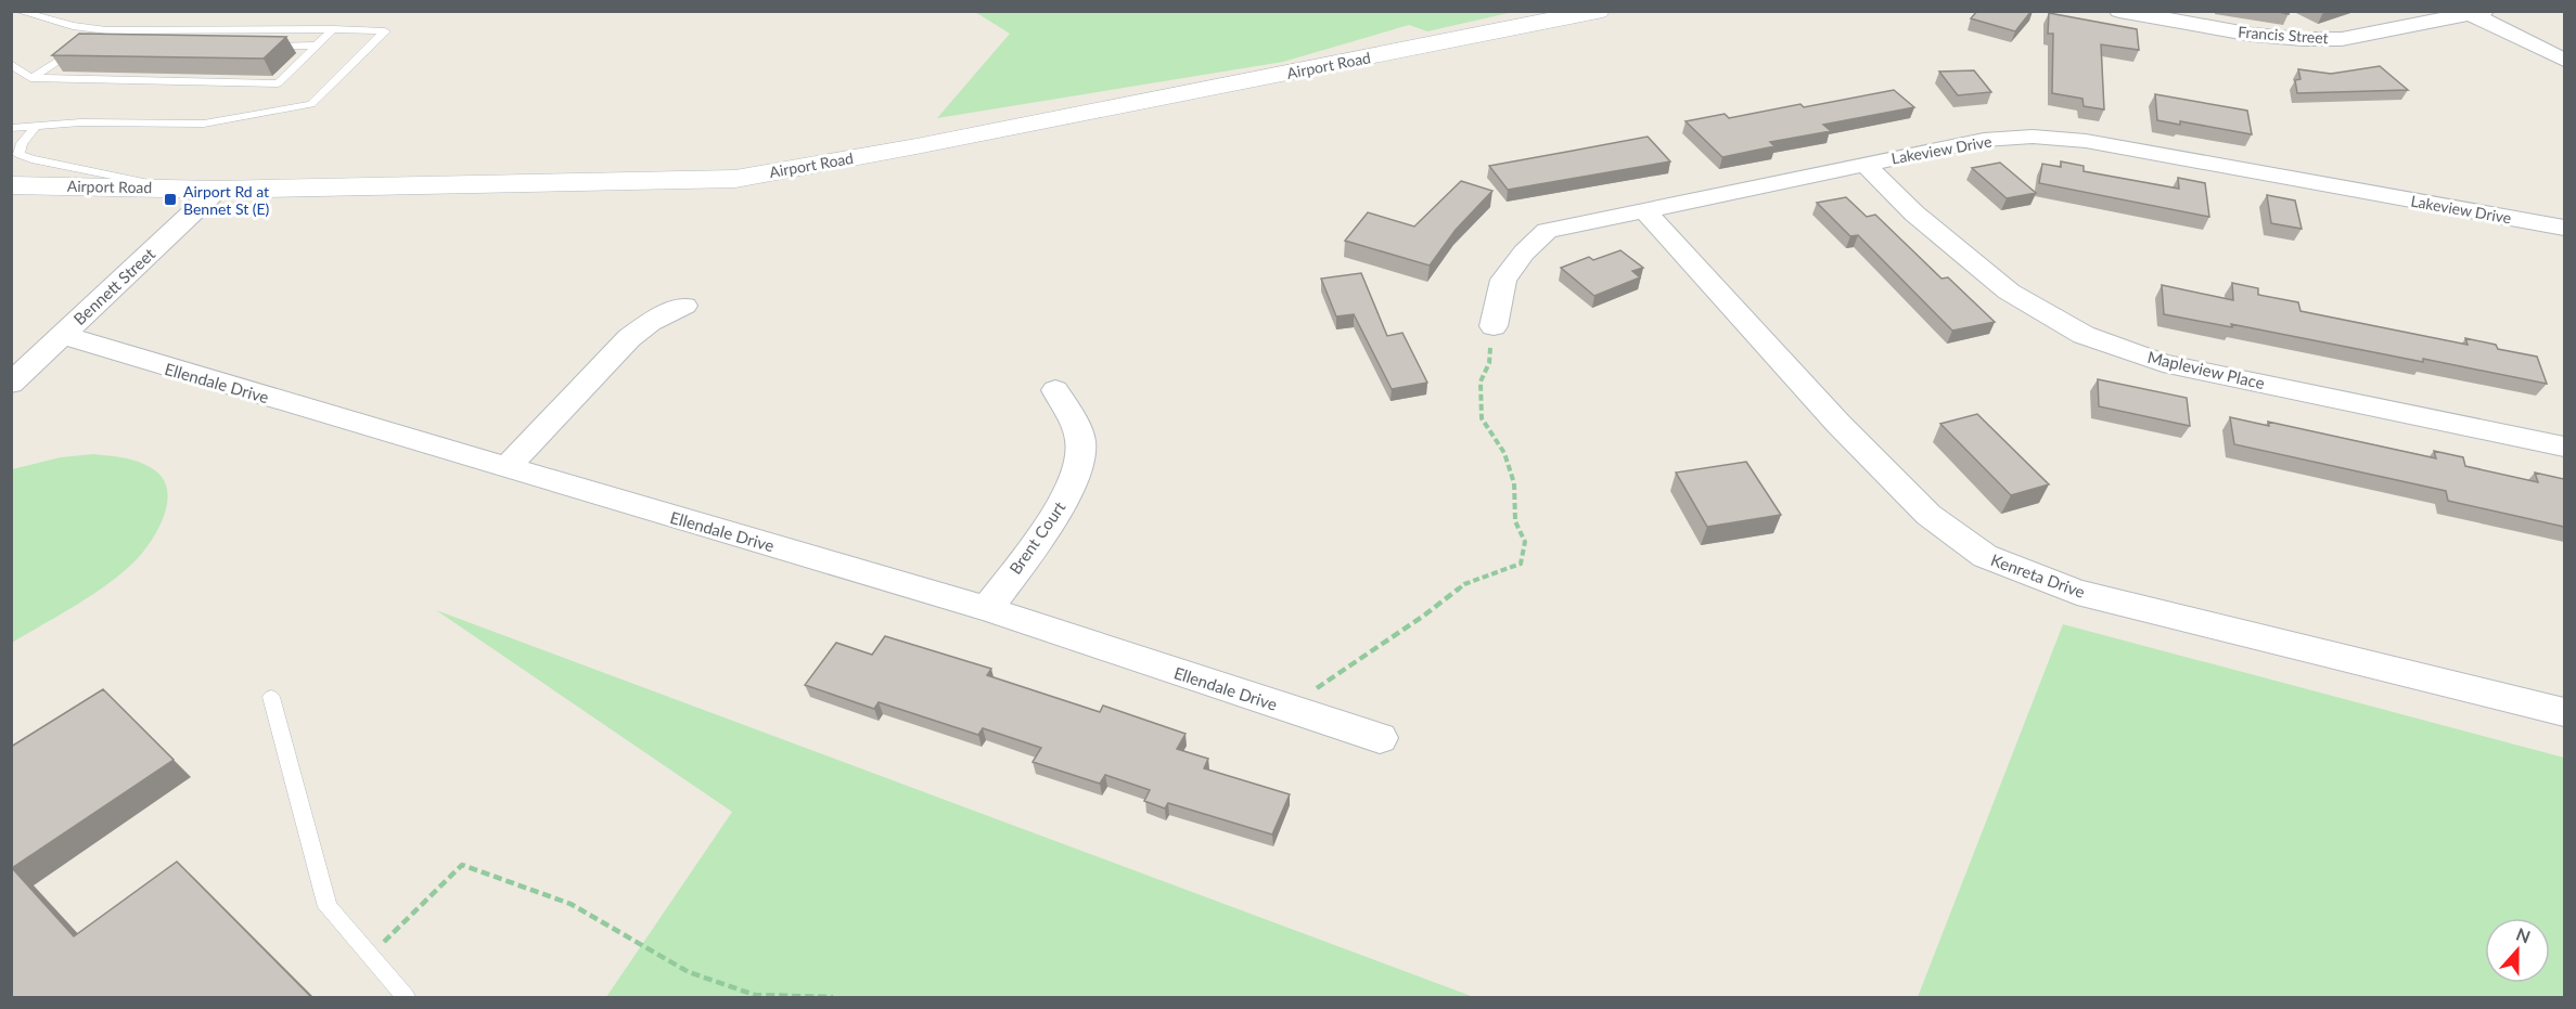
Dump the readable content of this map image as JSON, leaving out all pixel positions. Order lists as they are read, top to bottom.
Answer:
{
  "streets": {
    "main road": ["Airport Road"],
    "street": [
      "Francis Street",
      "Lakeview Drive",
      "Bennett Street",
      "Mapleview Place",
      "Ellendale Drive",
      "Brent Court",
      "Kenreta Drive"
    ]
  },
  "crossings": [
    ["Airport Road", "Bennett Street"],
    ["Lakeview Drive", "Mapleview Place"],
    ["Lakeview Drive", "Kenreta Drive"],
    ["Bennett Street", "Ellendale Drive"],
    ["Ellendale Drive", "Brent Court"]
  ],
  "places": {
    "transit": ["Airport Rd at Bennet St (E)"]
  },
  "north": "top"
}
